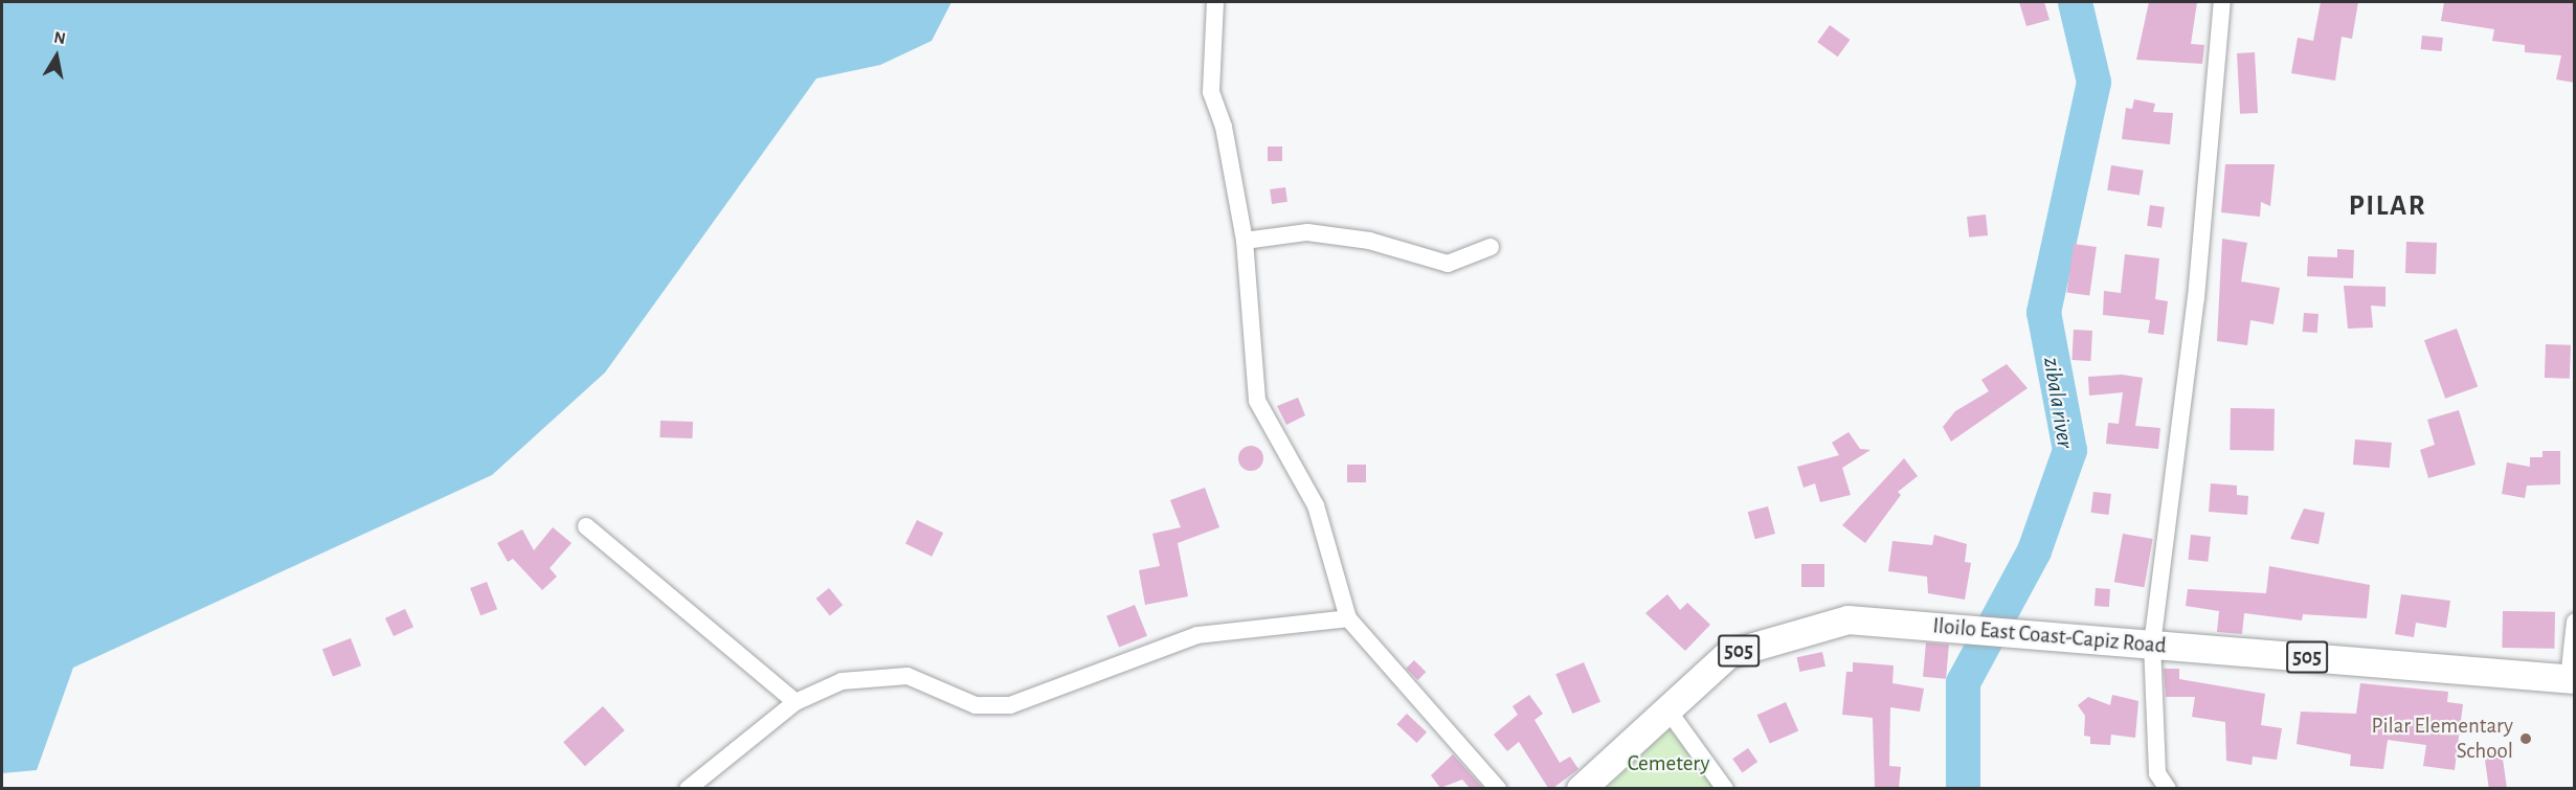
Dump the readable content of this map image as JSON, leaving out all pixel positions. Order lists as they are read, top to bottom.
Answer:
{
  "streets": {
    "main road": ["Iloilo East Coast-Capiz Road", "505"]
  },
  "districts": ["PILAR"],
  "water": ["zibala river"],
  "parks": ["Cemetery"],
  "places": ["Pilar Elementary School"],
  "north": "top"
}
